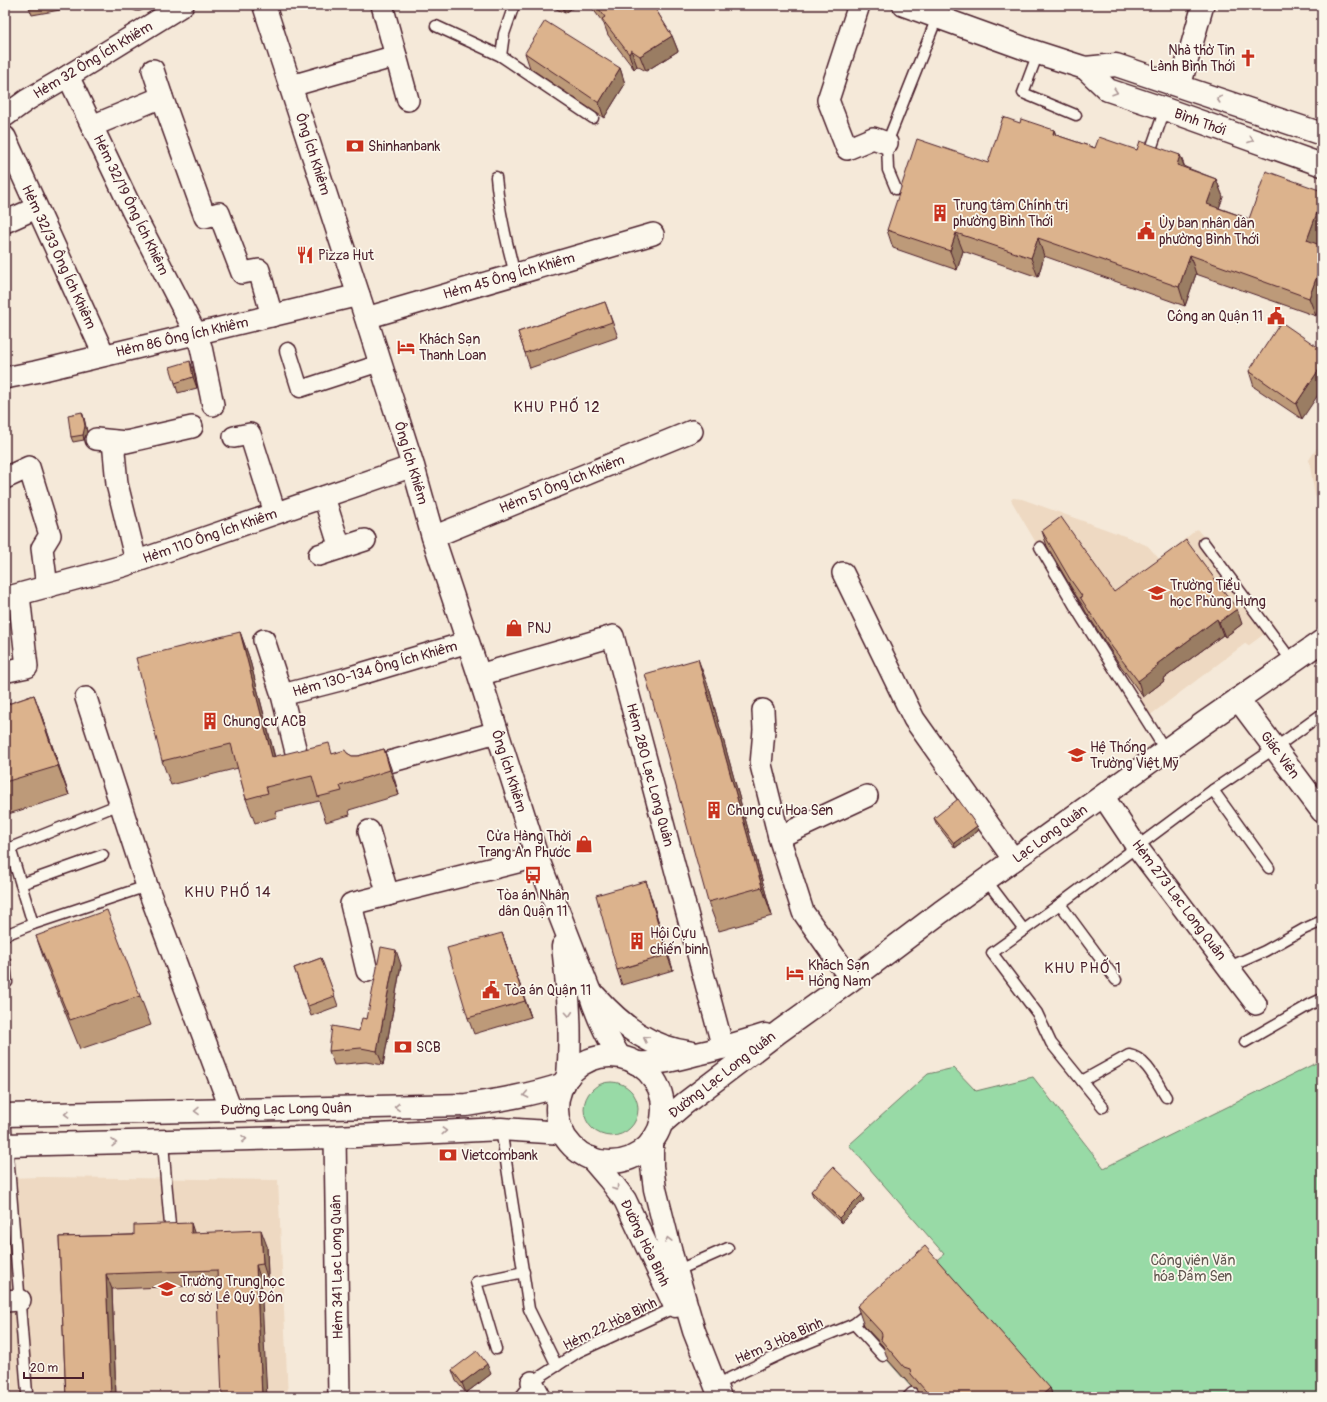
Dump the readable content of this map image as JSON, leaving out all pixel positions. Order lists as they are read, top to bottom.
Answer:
{
  "streets": {
    "main road": [
      "Bình Thới",
      "Ông Ích Khiêm",
      "Giác Viên",
      "Lạc Long Quân",
      "Đường Lạc Long Quân",
      "Đường Hòa Bình"
    ],
    "street": [
      "Hẻm 32 Ông Ích Khiêm",
      "Hẻm 32/19 Ông Ích Khiêm",
      "Hẻm 32/33 Ông Ích Khiêm",
      "Hẻm 45 Ông Ích Khiêm",
      "Hẻm 86 Ông Ích Khiêm",
      "Hẻm 51 Ông Ích Khiêm",
      "Hẻm 110 Ông Ích Khiêm",
      "Hẻm 130-134 Ông Ích Khiêm",
      "Hẻm 280 Lạc Long Quân",
      "Hẻm 273 Lạc Long Quân",
      "Hẻm 341 Lạc Long Quân"
    ],
    "lane": ["Hẻm 22 Hòa Bình", "Hẻm 3 Hòa Bình"]
  },
  "crossings": [
    ["Hẻm 32 Ông Ích Khiêm", "Hẻm 32/19 Ông Ích Khiêm"],
    ["Ông Ích Khiêm", "Hẻm 45 Ông Ích Khiêm"],
    ["Ông Ích Khiêm", "Hẻm 86 Ông Ích Khiêm"],
    ["Ông Ích Khiêm", "Hẻm 51 Ông Ích Khiêm"],
    ["Ông Ích Khiêm", "Hẻm 110 Ông Ích Khiêm"],
    ["Ông Ích Khiêm", "Hẻm 130-134 Ông Ích Khiêm"],
    ["Ông Ích Khiêm", "Hẻm 280 Lạc Long Quân"],
    ["Hẻm 32/19 Ông Ích Khiêm", "Hẻm 86 Ông Ích Khiêm"],
    ["Hẻm 32/33 Ông Ích Khiêm", "Hẻm 86 Ông Ích Khiêm"],
    ["Giác Viên", "Lạc Long Quân"],
    ["Hẻm 280 Lạc Long Quân", "Đường Lạc Long Quân"],
    ["Lạc Long Quân", "Hẻm 273 Lạc Long Quân"],
    ["Lạc Long Quân", "Đường Lạc Long Quân"],
    ["Đường Lạc Long Quân", "Đường Hòa Bình"],
    ["Đường Lạc Long Quân", "Hẻm 341 Lạc Long Quân"],
    ["Đường Hòa Bình", "Hẻm 22 Hòa Bình"],
    ["Đường Hòa Bình", "Hẻm 3 Hòa Bình"]
  ],
  "districts": ["KHU PHỐ 12", "KHU PHỐ 14", "KHU PHỐ 1"],
  "parks": ["Công viên Văn hóa Đầm Sen"],
  "places": {
    "church": ["Nhà thờ Tin Lành Bình Thới"],
    "bank": ["Shinhanbank", "SCB", "Vietcombank"],
    "building": [
      "Trung tâm Chính trị phường Bình Thới",
      "Chung cư ACB",
      "Chung cư Hoa Sen",
      "Hội Cựu chiến binh"
    ],
    "public building": ["Ủy ban nhân dân phường Bình Thới", "Công an Quận 11", "Tòa án Quận 11"],
    "restaurant": ["Pizza Hut"],
    "hotel": ["Khách Sạn Thanh Loan", "Khách Sạn Hồng Nam"],
    "school or university": ["Trường Tiểu học Phùng Hưng", "Hệ Thống Trường Việt Mỹ", "Trường Trung học cơ sở Lê Quý Đôn"],
    "shop": ["PNJ", "Cửa Hàng Thời Trang An Phước"],
    "bus stop": ["Tòa án Nhân dân Quận 11"]
  },
  "scale_bar": "20 m"
}
